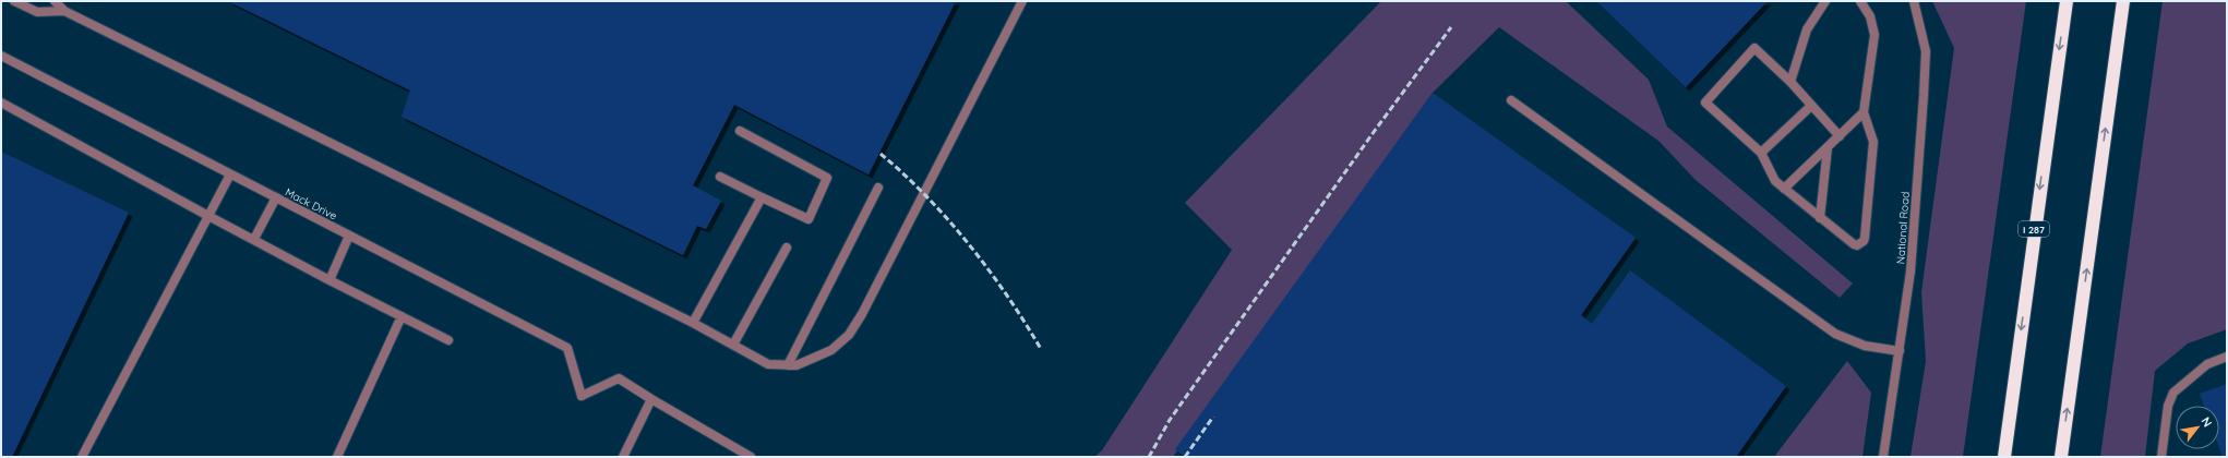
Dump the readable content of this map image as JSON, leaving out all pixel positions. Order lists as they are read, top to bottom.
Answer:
{
  "streets": {
    "highway": ["I 287"],
    "street": ["Mack Drive", "National Road"]
  },
  "north": "top right"
}
